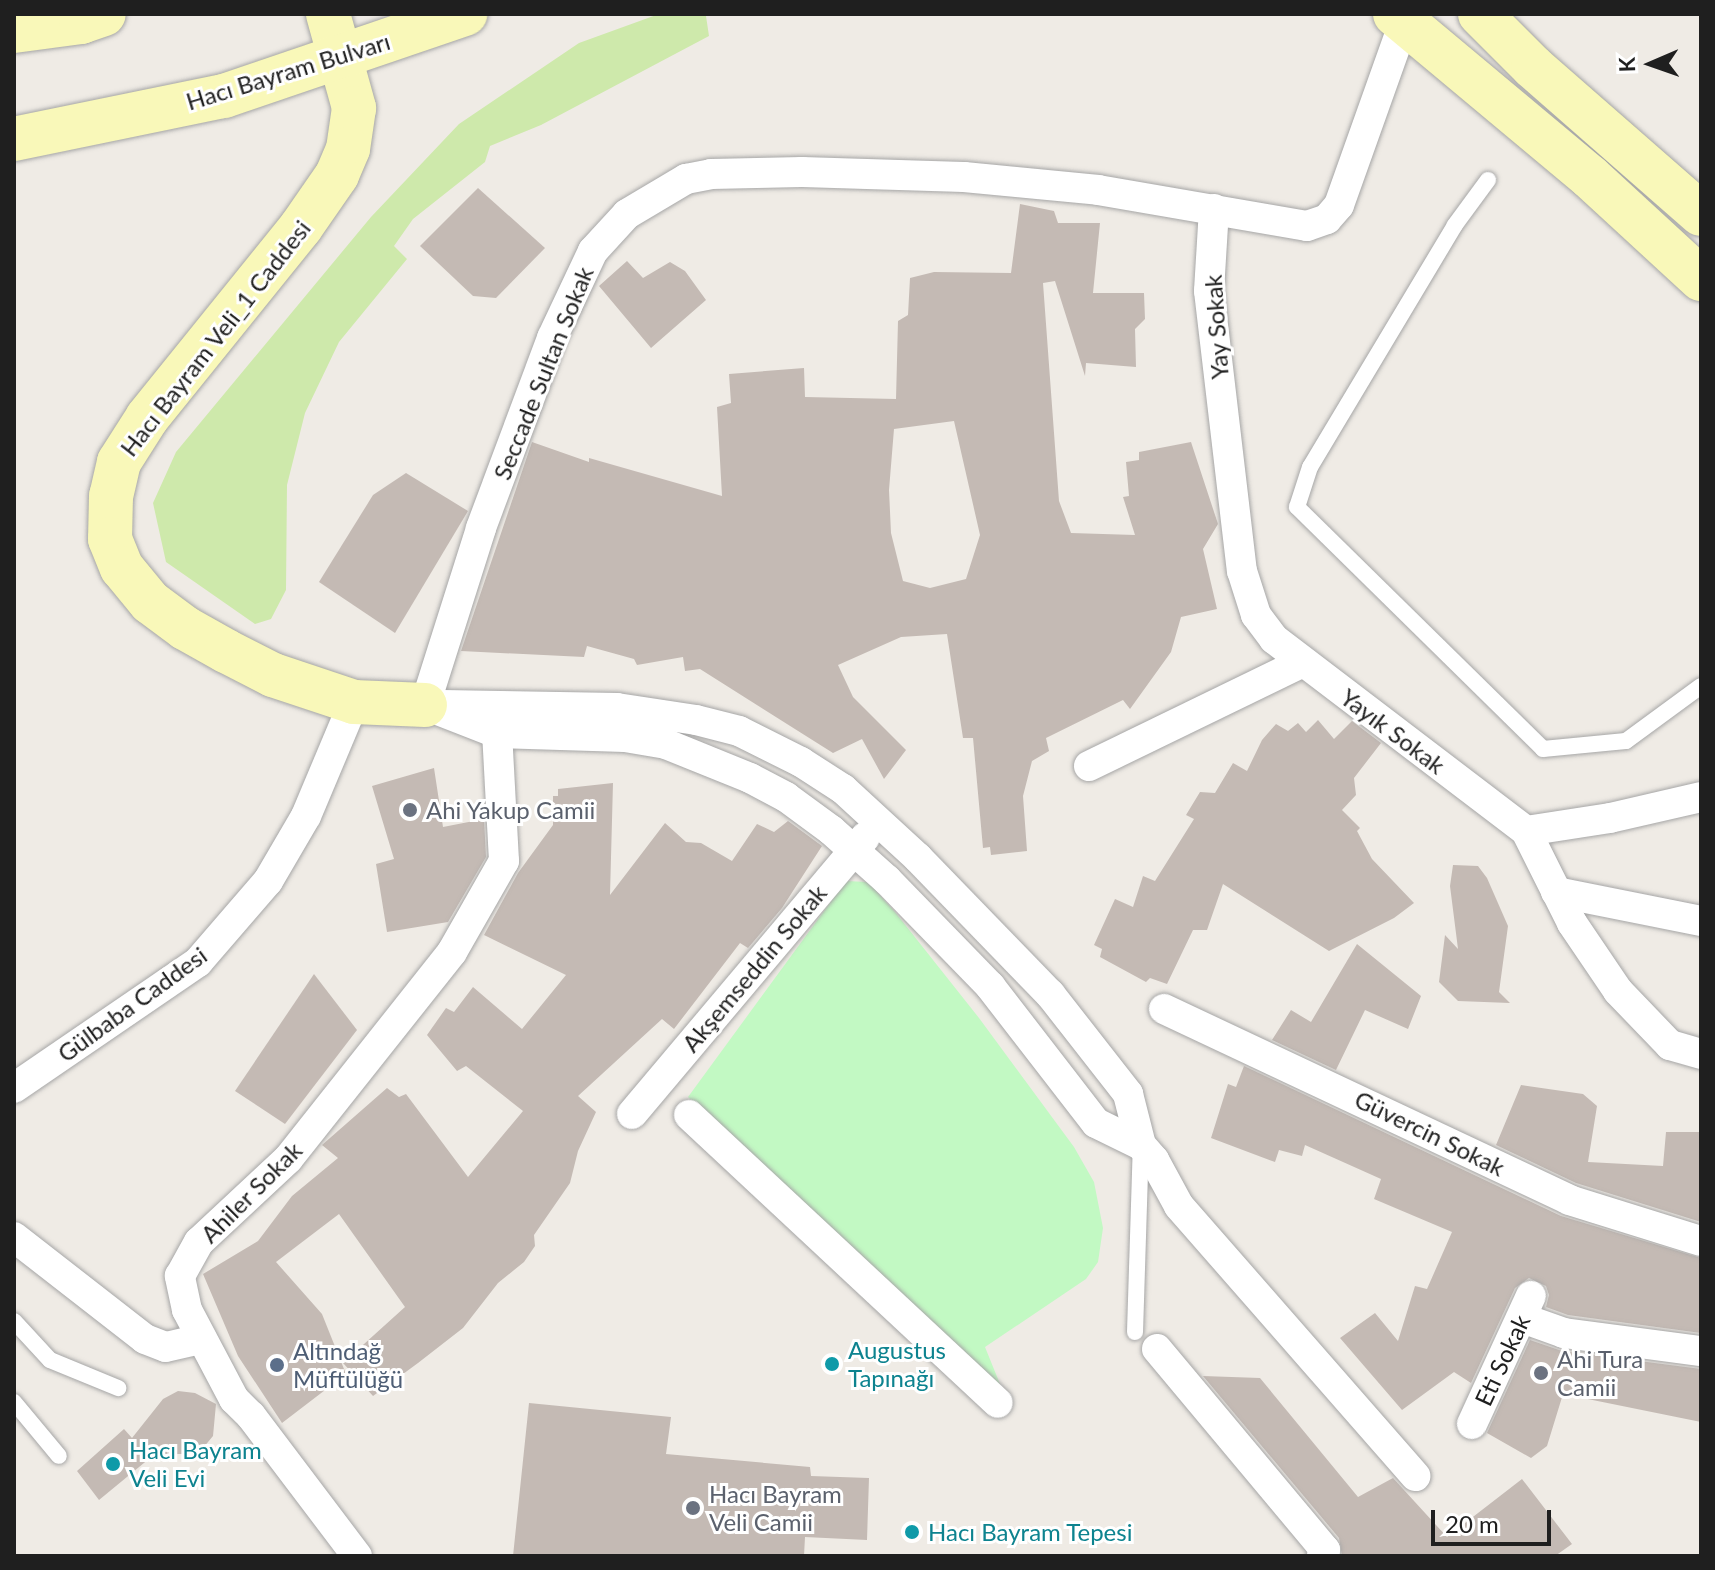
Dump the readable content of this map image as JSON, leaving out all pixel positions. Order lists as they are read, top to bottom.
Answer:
{
  "streets": {
    "street": [
      "Hacı Bayram Bulvarı",
      "Yay Sokak",
      "Hacı Bayram Veli_1 Caddesi",
      "Seccade Sultan Sokak",
      "Yayık Sokak",
      "Akşemseddin Sokak",
      "Gülbaba Caddesi",
      "Güvercin Sokak",
      "Ahiler Sokak",
      "Eti Sokak"
    ]
  },
  "crossings": [
    ["Hacı Bayram Bulvarı", "Hacı Bayram Veli_1 Caddesi"],
    ["Yay Sokak", "Seccade Sultan Sokak"],
    ["Yay Sokak", "Yayık Sokak"],
    ["Hacı Bayram Veli_1 Caddesi", "Seccade Sultan Sokak"],
    ["Hacı Bayram Veli_1 Caddesi", "Akşemseddin Sokak"],
    ["Hacı Bayram Veli_1 Caddesi", "Gülbaba Caddesi"],
    ["Hacı Bayram Veli_1 Caddesi", "Ahiler Sokak"]
  ],
  "places": [
    "Ahi Yakup Camii",
    "Augustus Tapınağı",
    "Altındağ Müftülüğü",
    "Ahi Tura Camii",
    "Hacı Bayram Veli Evi",
    "Hacı Bayram Veli Camii",
    "Hacı Bayram Tepesi"
  ],
  "scale_bar": "20 m",
  "north": "left"
}
